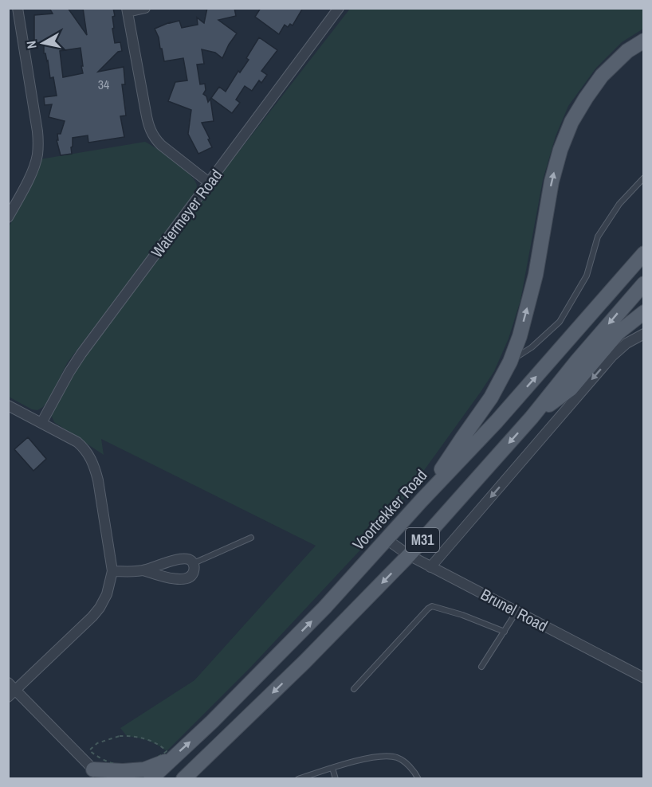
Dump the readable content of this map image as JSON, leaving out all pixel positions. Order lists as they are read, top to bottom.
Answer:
{
  "streets": {
    "main road": ["Voortrekker Road", "M31"],
    "street": ["Watermeyer Road", "Brunel Road"]
  },
  "crossings": [
    ["Voortrekker Road", "Brunel Road"],
    ["M31", "Brunel Road"]
  ],
  "house_numbers": ["34"],
  "north": "left"
}
